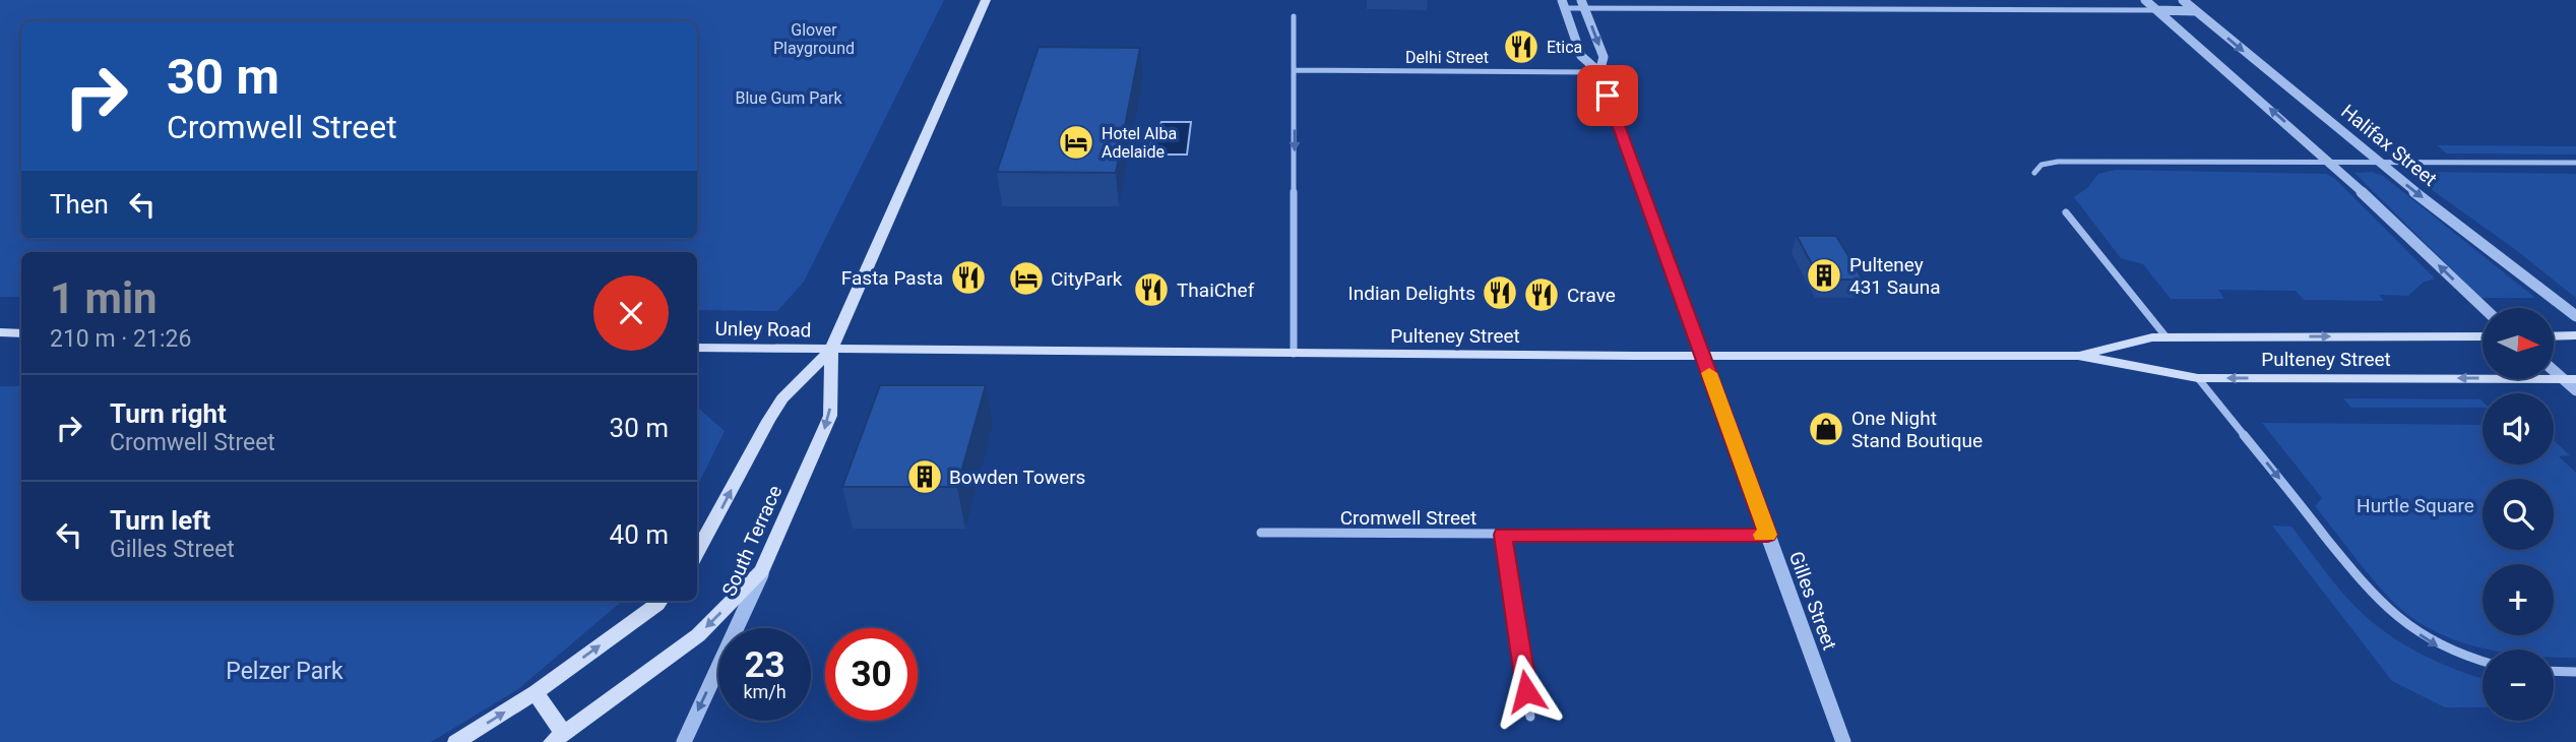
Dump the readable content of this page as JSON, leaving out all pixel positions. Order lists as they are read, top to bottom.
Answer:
{
  "streets": {
    "main road": ["Unley Road", "Pulteney Street", "South Terrace"],
    "street": [
      "Delhi Street",
      "Halifax Street",
      "Cromwell Street",
      "Gilles Street"
    ]
  },
  "crossings": [
    ["Delhi Street", "Gilles Street"],
    ["Unley Road", "Pulteney Street"],
    ["Unley Road", "South Terrace"],
    ["Pulteney Street", "South Terrace"],
    ["Pulteney Street", "Gilles Street"],
    ["Cromwell Street", "Gilles Street"]
  ],
  "parks": [
    "Glover Playground",
    "Blue Gum Park",
    "Hurtle Square",
    "Pelzer Park"
  ],
  "places": {
    "restaurant": [
      "Etica",
      "Fasta Pasta",
      "ThaiChef",
      "Indian Delights",
      "Crave"
    ],
    "hotel": ["Hotel Alba Adelaide", "CityPark"],
    "building": ["Pulteney 431 Sauna", "Bowden Towers"],
    "shop": ["One Night Stand Boutique"]
  },
  "north": "right",
  "page": {
    "turn": ["30 m", "Cromwell Street"],
    "then": "Then",
    "heading": ["1 min", "210 m · 21:26"],
    "map_buttons": ["+", "−"],
    "list": [
      {
        "name": "Turn right",
        "note": "Cromwell Street",
        "value": "30 m"
      },
      {
        "name": "Turn left",
        "note": "Gilles Street",
        "value": "40 m"
      }
    ],
    "speed": "23 km/h",
    "limit": "30"
  }
}
